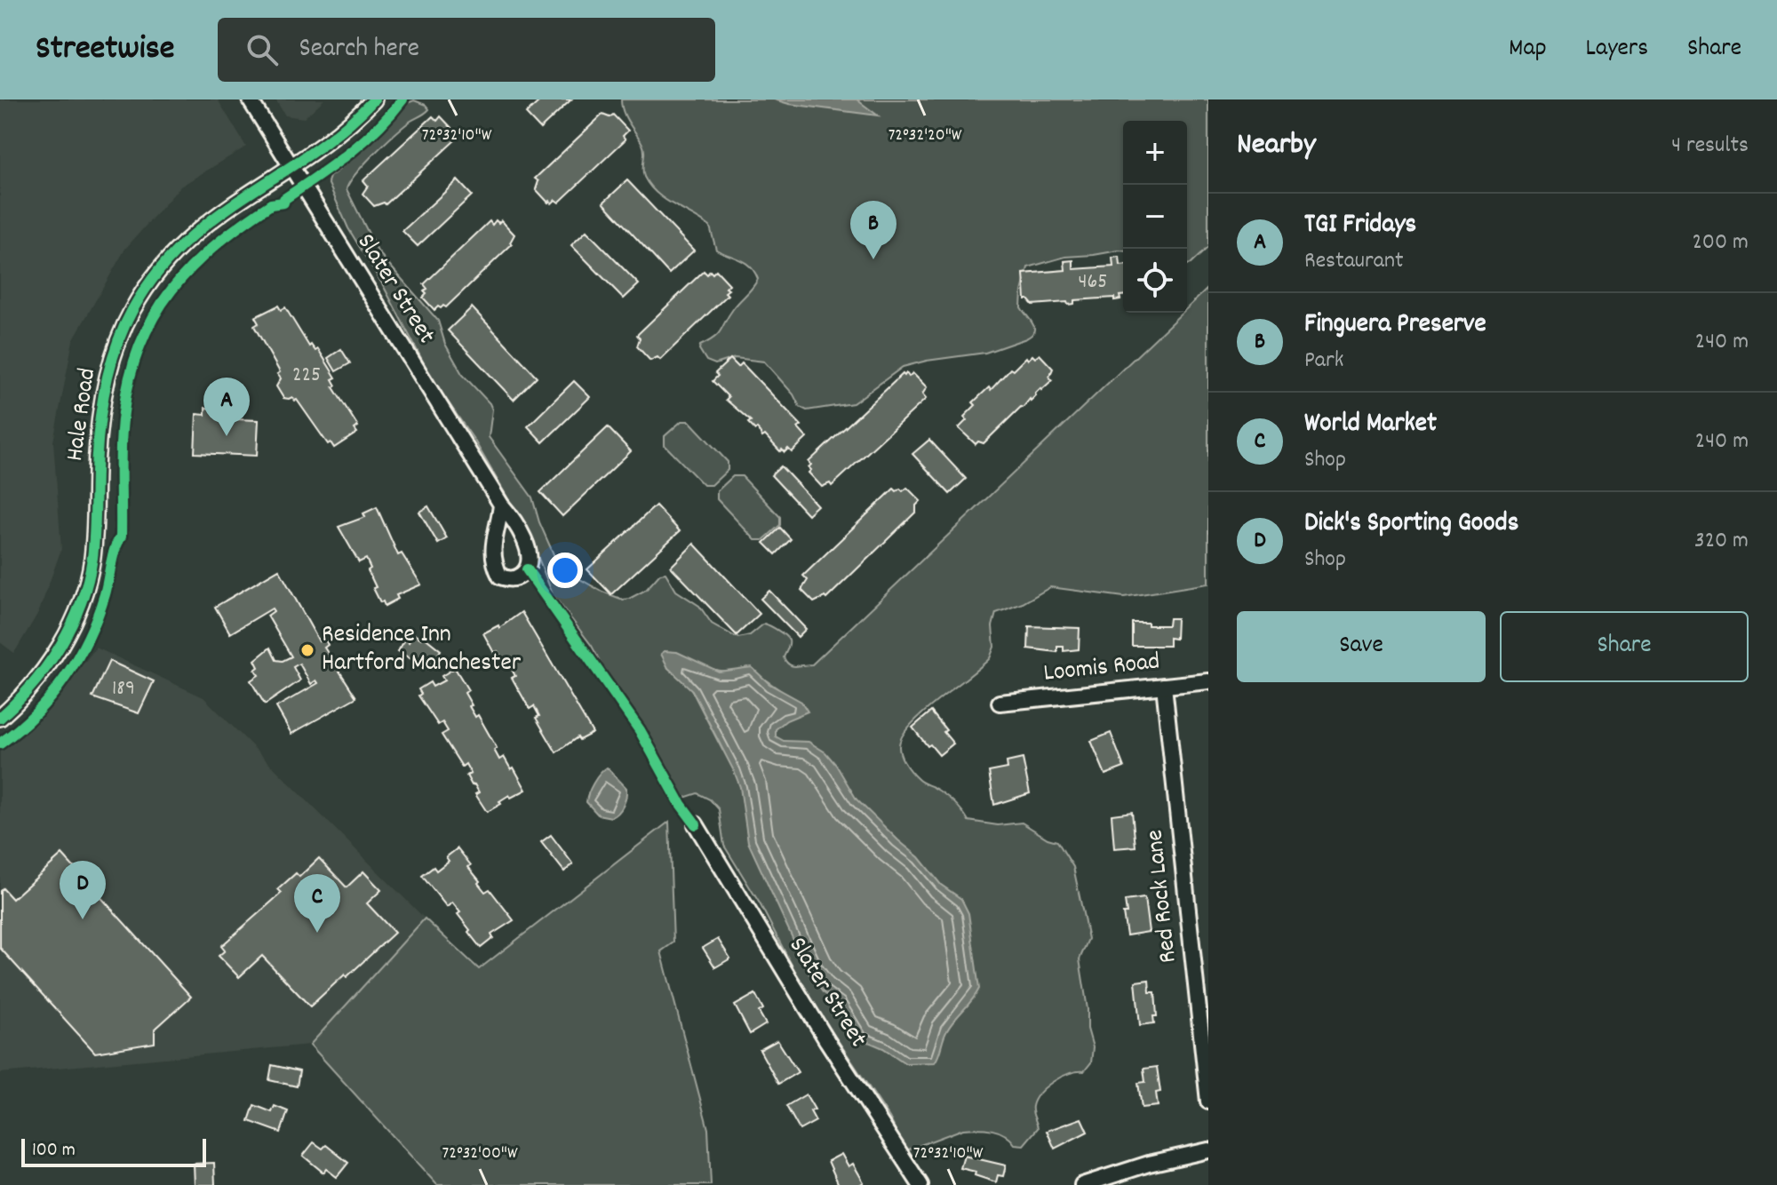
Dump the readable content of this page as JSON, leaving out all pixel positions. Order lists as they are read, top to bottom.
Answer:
{
  "streets": {
    "street": [
      "Slater Street",
      "Hale Road",
      "Loomis Road",
      "Red Rock Lane"
    ]
  },
  "crossings": [
    ["Slater Street", "Hale Road"],
    ["Loomis Road", "Red Rock Lane"]
  ],
  "places": ["Residence Inn Hartford Manchester"],
  "house_numbers": ["465", "225", "189"],
  "scale_bar": "100 m",
  "page": {
    "header": "Streetwise",
    "search": "Search here",
    "nav": ["Map", "Layers", "Share"],
    "heading": ["Nearby", "4 results"],
    "map_buttons": ["+", "−"],
    "list": [
      {
        "mark": "A",
        "name": "TGI Fridays",
        "note": "Restaurant",
        "value": "200 m"
      },
      {
        "mark": "B",
        "name": "Finguera Preserve",
        "note": "Park",
        "value": "240 m"
      },
      {
        "mark": "C",
        "name": "World Market",
        "note": "Shop",
        "value": "240 m"
      },
      {
        "mark": "D",
        "name": "Dick's Sporting Goods",
        "note": "Shop",
        "value": "320 m"
      }
    ],
    "pins": [
      "B",
      "A",
      "D",
      "C"
    ],
    "buttons": ["Save", "Share"],
    "scale": "100 m"
  },
  "coordinates": ["72°32'10\"W", "72°32'20\"W", "72°32'00\"W"]
}
